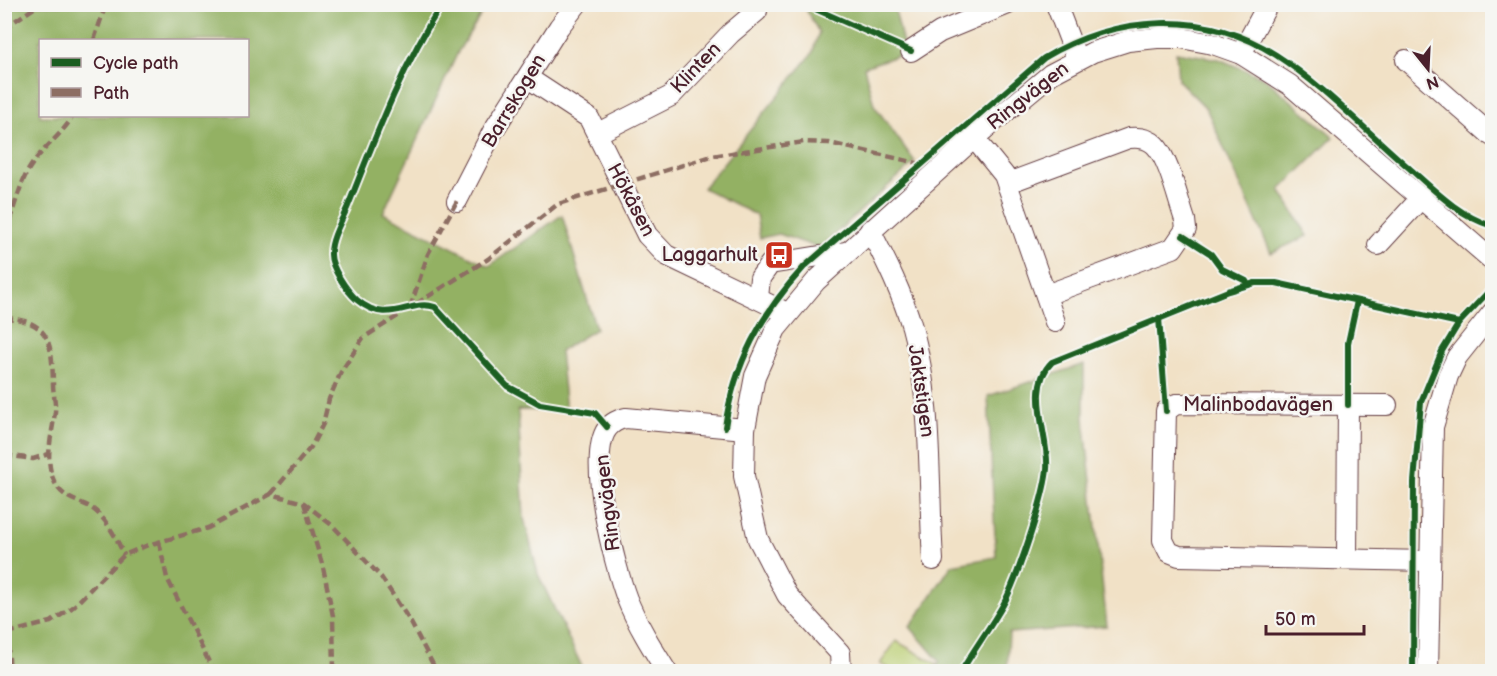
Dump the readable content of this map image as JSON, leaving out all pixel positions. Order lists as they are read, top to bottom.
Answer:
{
  "streets": {
    "street": [
      "Klinten",
      "Ringvägen",
      "Barrskogen",
      "Hökåsen",
      "Jaktstigen",
      "Malinbodavägen"
    ]
  },
  "crossings": [
    ["Klinten", "Hökåsen"],
    ["Ringvägen", "Hökåsen"],
    ["Ringvägen", "Jaktstigen"],
    ["Barrskogen", "Hökåsen"]
  ],
  "places": {
    "bus stop": ["Laggarhult"]
  },
  "legend": ["Cycle path", "Path"],
  "scale_bar": "50 m",
  "north": "bottom"
}
